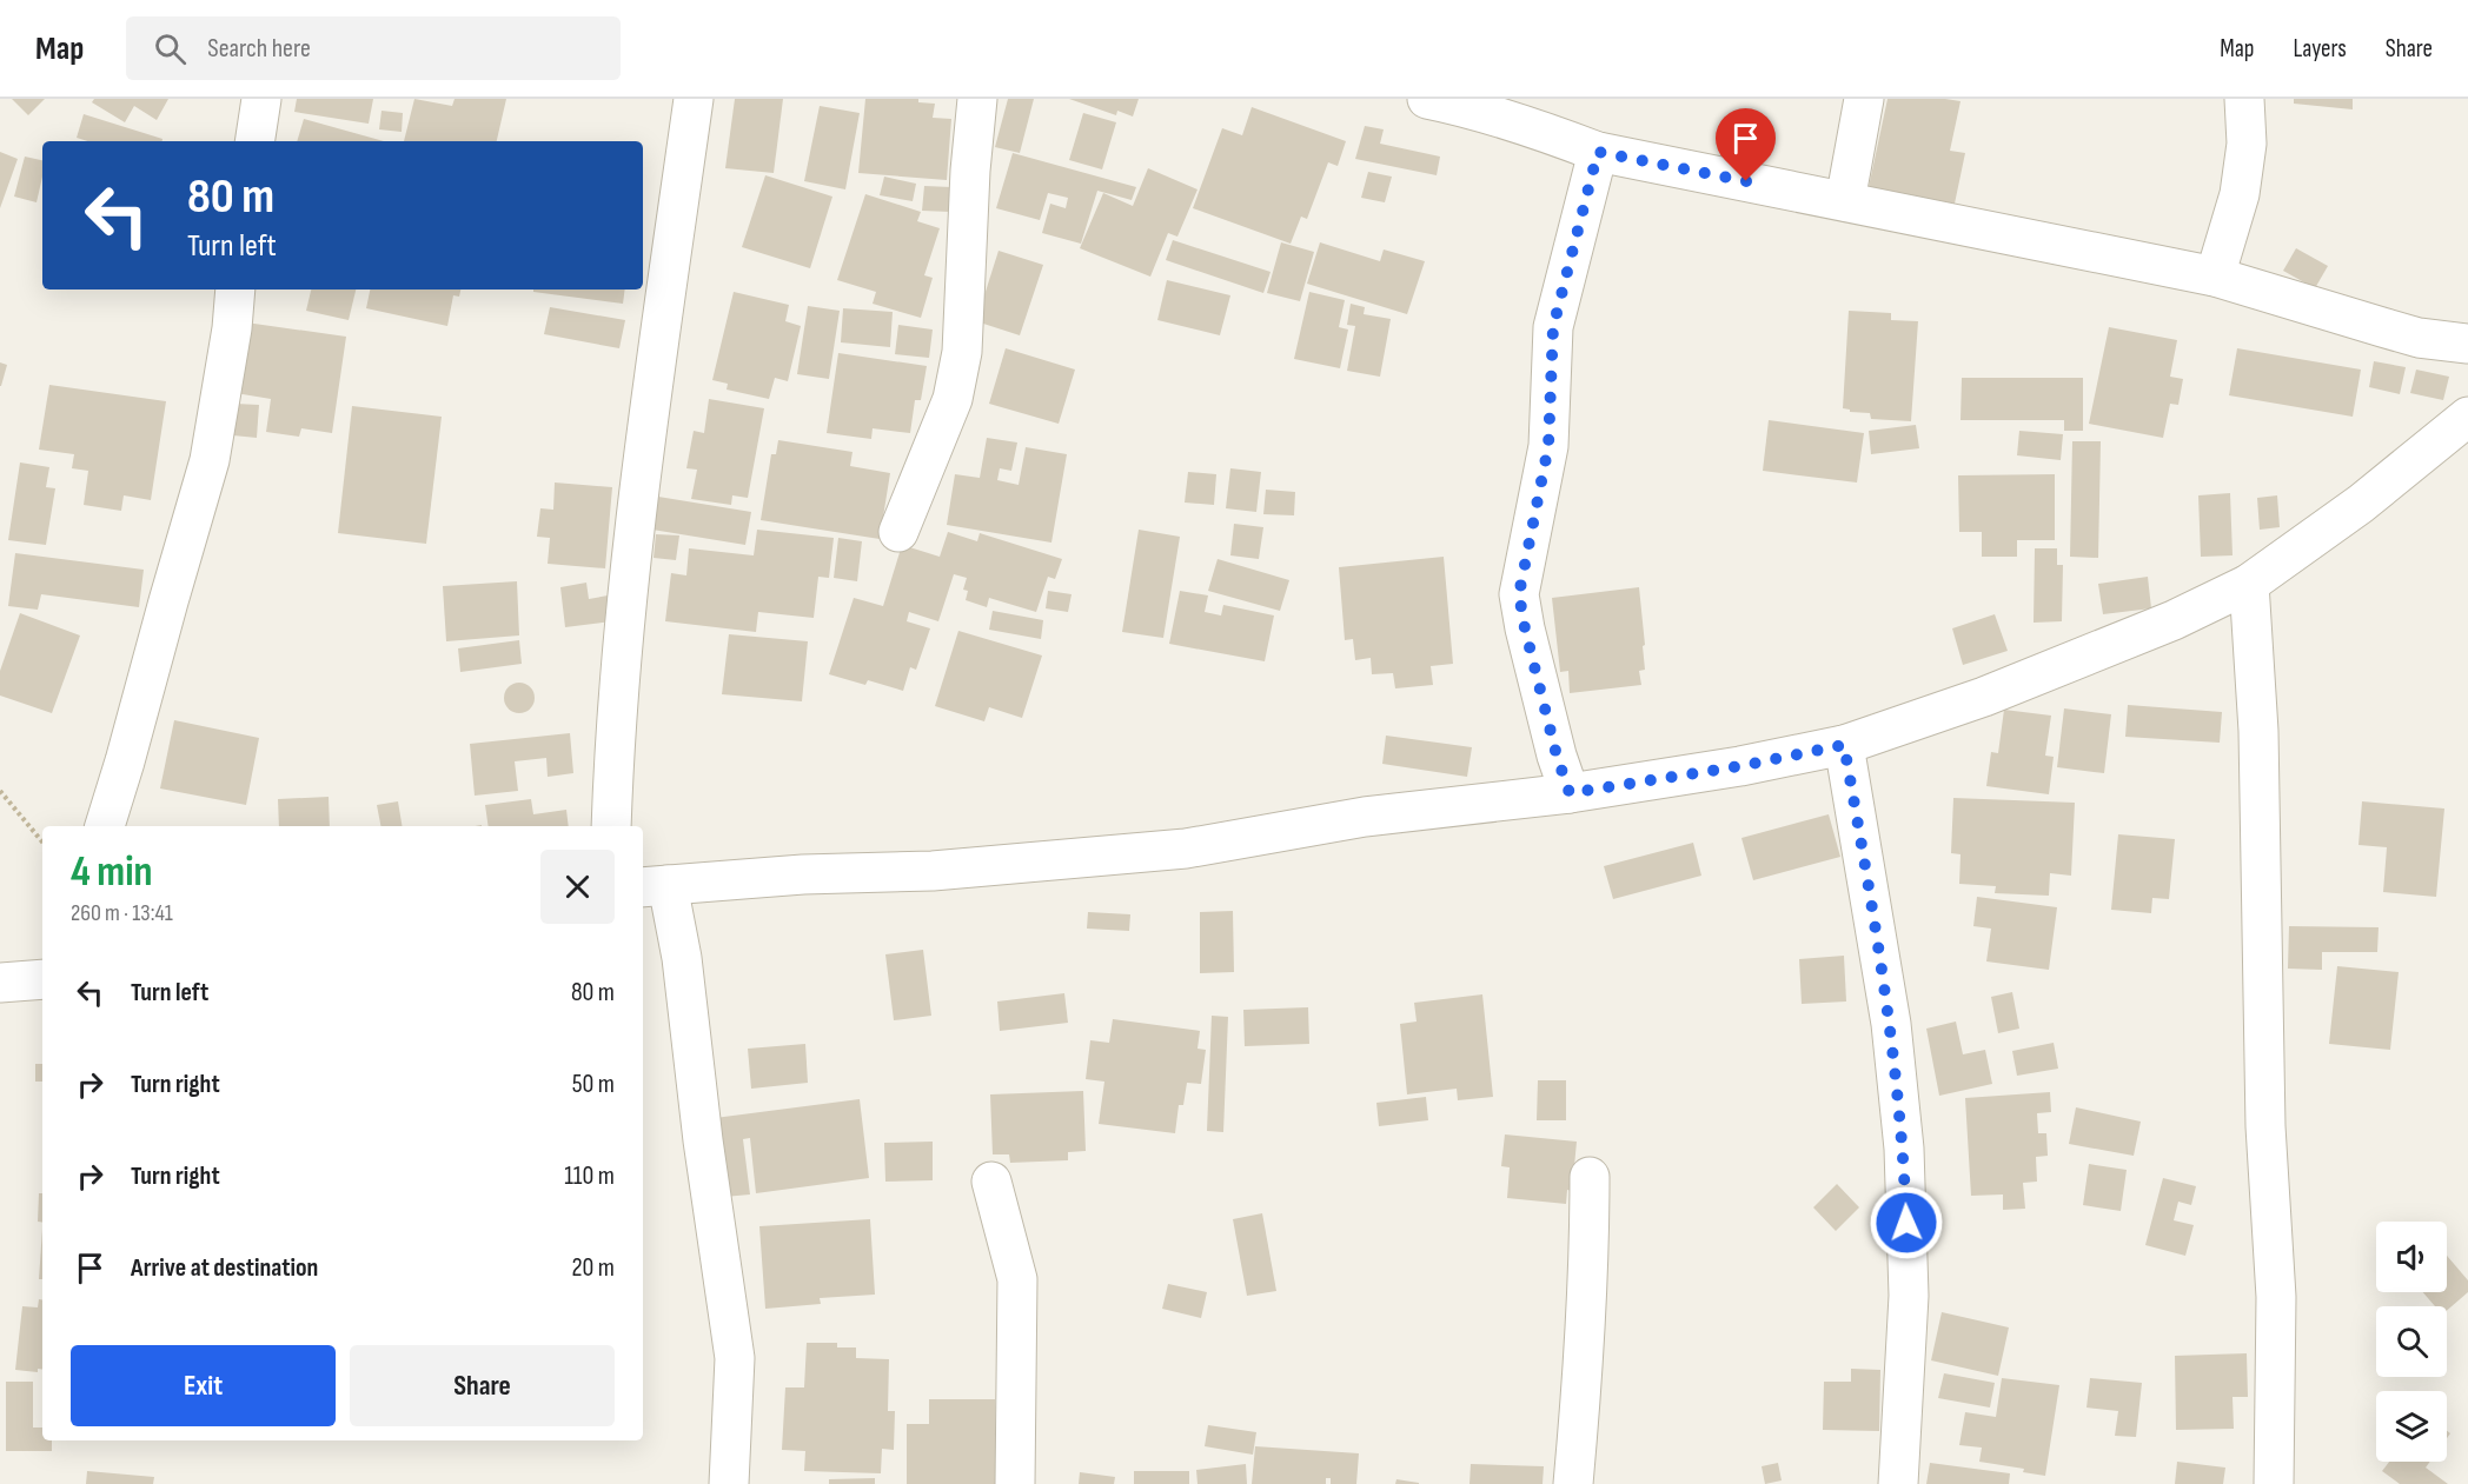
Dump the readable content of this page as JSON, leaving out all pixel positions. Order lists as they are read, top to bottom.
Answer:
{
  "page": {
    "header": "Map",
    "search": "Search here",
    "nav": ["Map", "Layers", "Share"],
    "turn": ["80 m", "Turn left"],
    "heading": ["4 min", "260 m · 13:41"],
    "list": [
      {
        "name": "Turn left",
        "value": "80 m"
      },
      {
        "name": "Turn right",
        "value": "50 m"
      },
      {
        "name": "Turn right",
        "value": "110 m"
      },
      {
        "name": "Arrive at destination",
        "value": "20 m"
      }
    ],
    "buttons": ["Exit", "Share"]
  }
}
